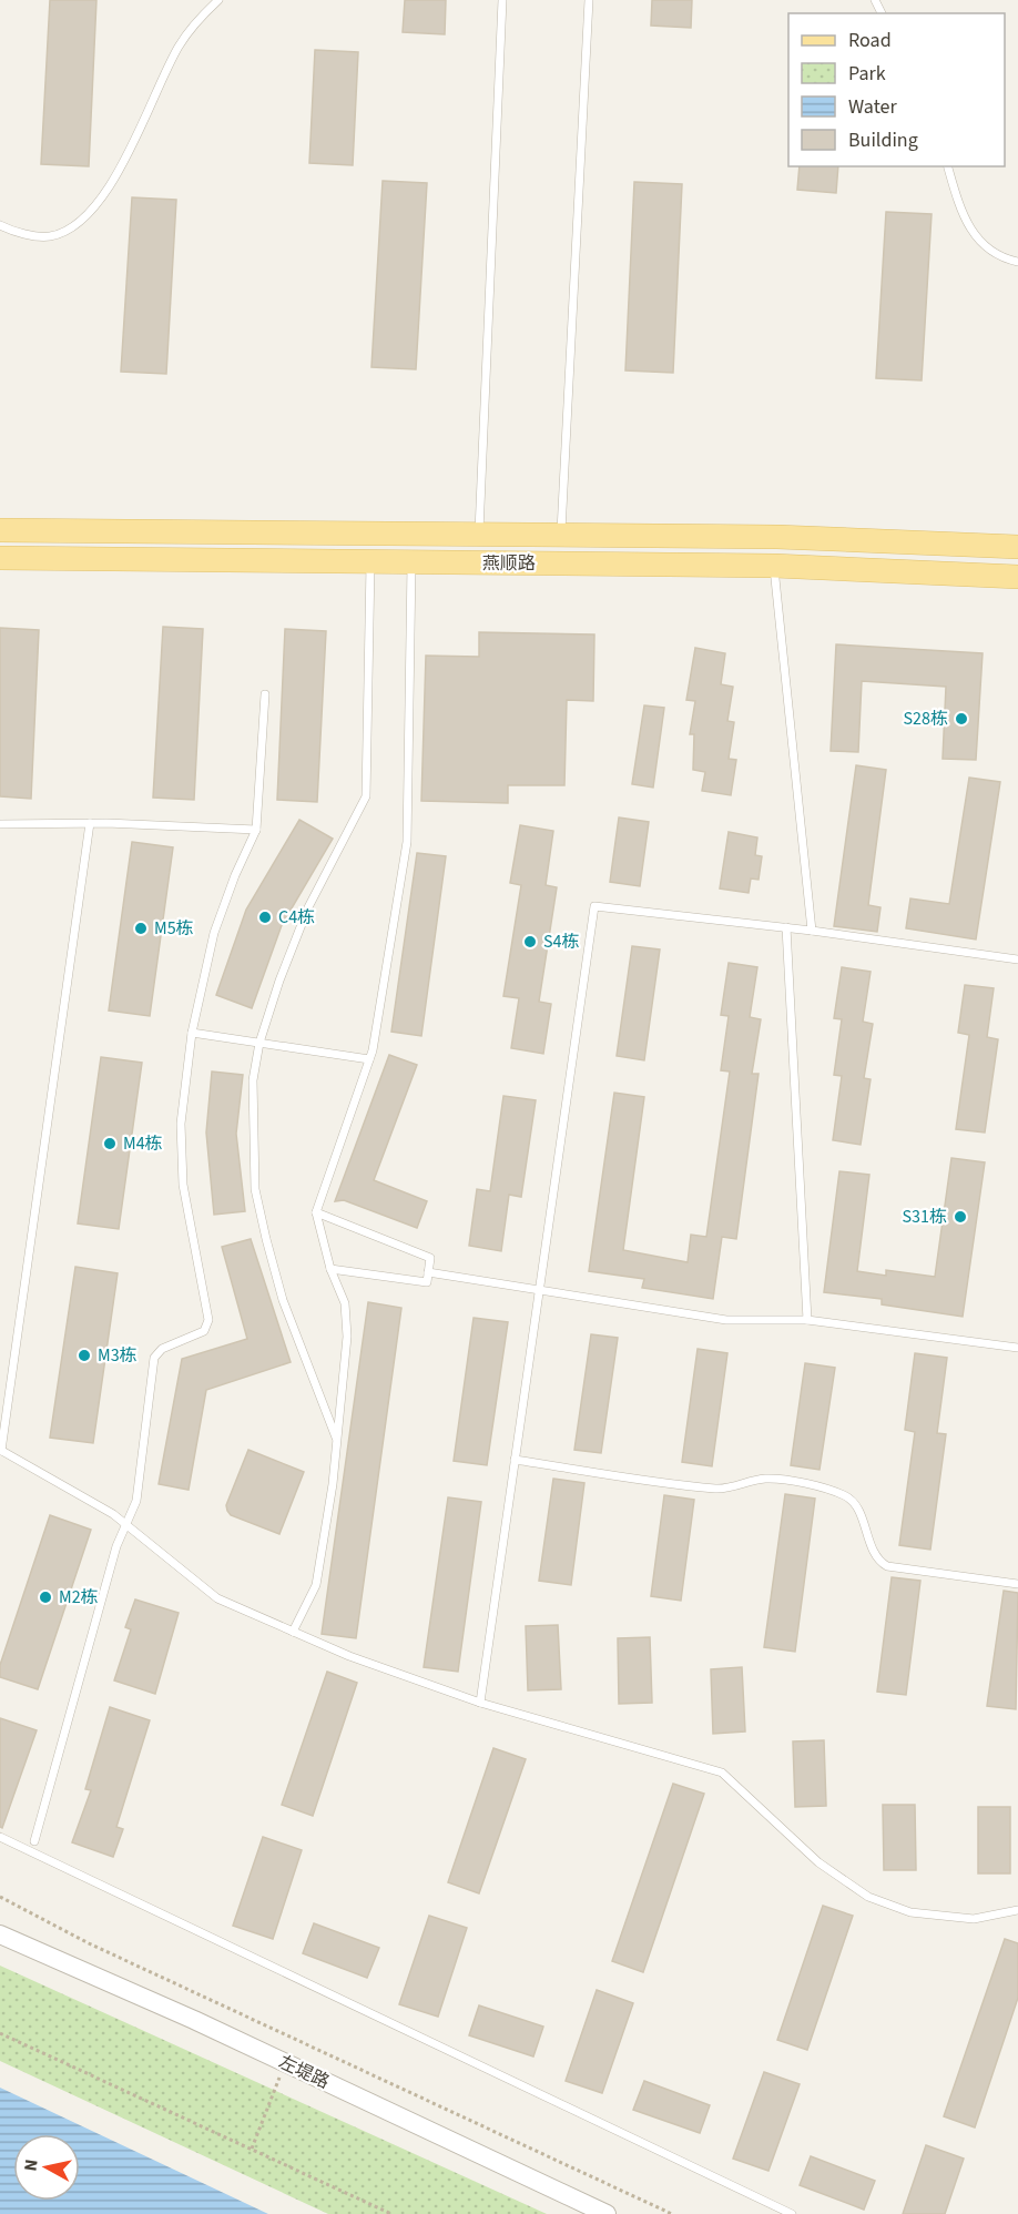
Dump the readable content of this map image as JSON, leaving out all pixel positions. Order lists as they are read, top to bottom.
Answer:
{
  "streets": {
    "main road": ["燕顺路"],
    "street": ["左堤路"]
  },
  "places": [
    "S28栋",
    "C4栋",
    "M5栋",
    "S4栋",
    "M4栋",
    "S31栋",
    "M3栋",
    "M2栋"
  ],
  "legend": [
    "Road",
    "Park",
    "Water",
    "Building"
  ],
  "north": "left"
}
